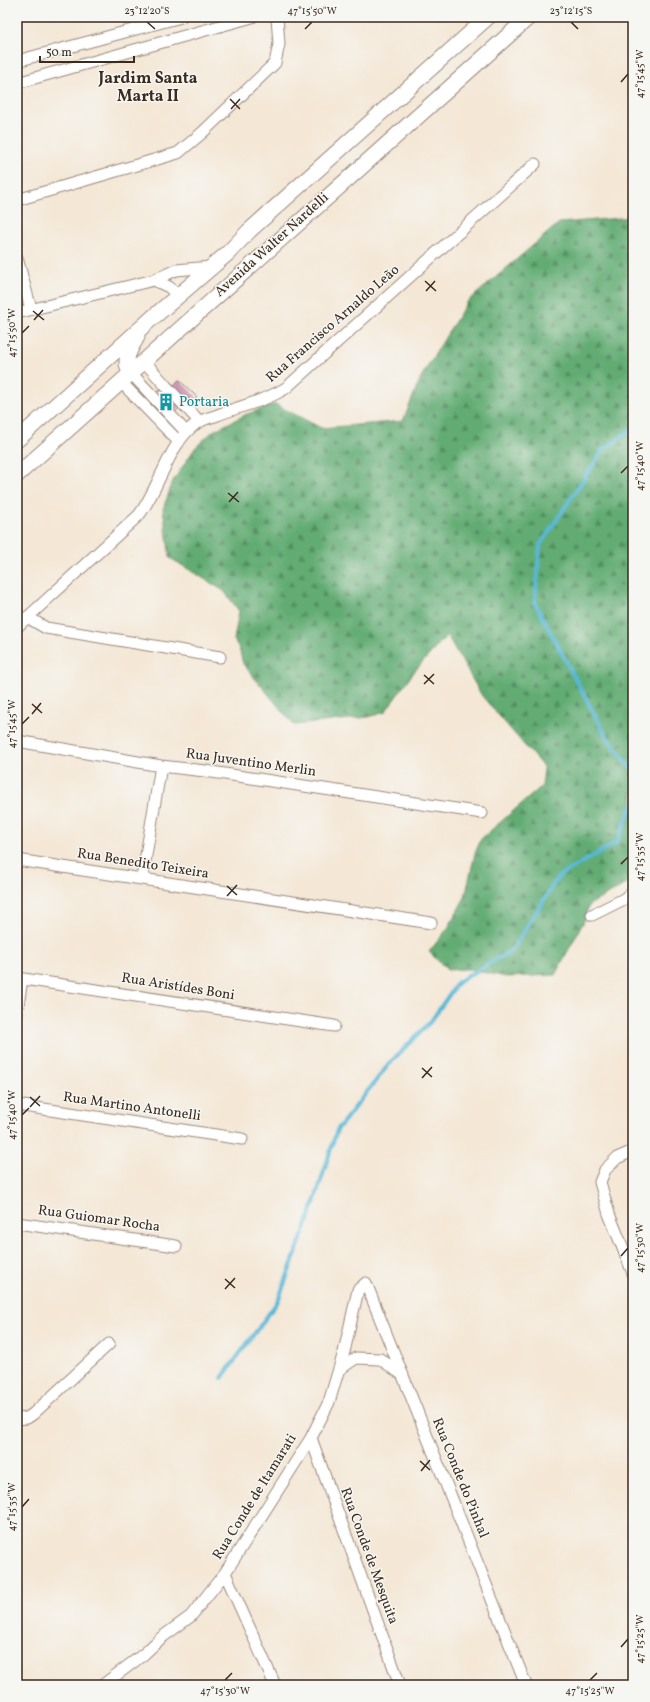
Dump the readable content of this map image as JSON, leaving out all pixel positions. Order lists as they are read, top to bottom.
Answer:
{
  "streets": {
    "street": [
      "Avenida Walter Nardelli",
      "Rua Francisco Arnaldo Leão",
      "Rua Juventino Merlin",
      "Rua Benedito Teixeira",
      "Rua Aristídes Boni",
      "Rua Martino Antonelli",
      "Rua Guiomar Rocha",
      "Rua Conde do Pinhal",
      "Rua Conde de Itamarati",
      "Rua Conde de Mesquita"
    ]
  },
  "crossings": [
    ["Rua Conde do Pinhal", "Rua Conde de Itamarati"],
    ["Rua Conde de Itamarati", "Rua Conde de Mesquita"]
  ],
  "districts": ["Jardim Santa Marta II"],
  "places": {
    "building": ["Portaria"]
  },
  "scale_bar": "50 m",
  "coordinates": [
    "23°12'20\"S",
    "47°15'50\"W",
    "23°12'15\"S",
    "47°15'45\"W",
    "47°15'40\"W",
    "47°15'35\"W",
    "47°15'30\"W",
    "47°15'25\"W"
  ]
}
